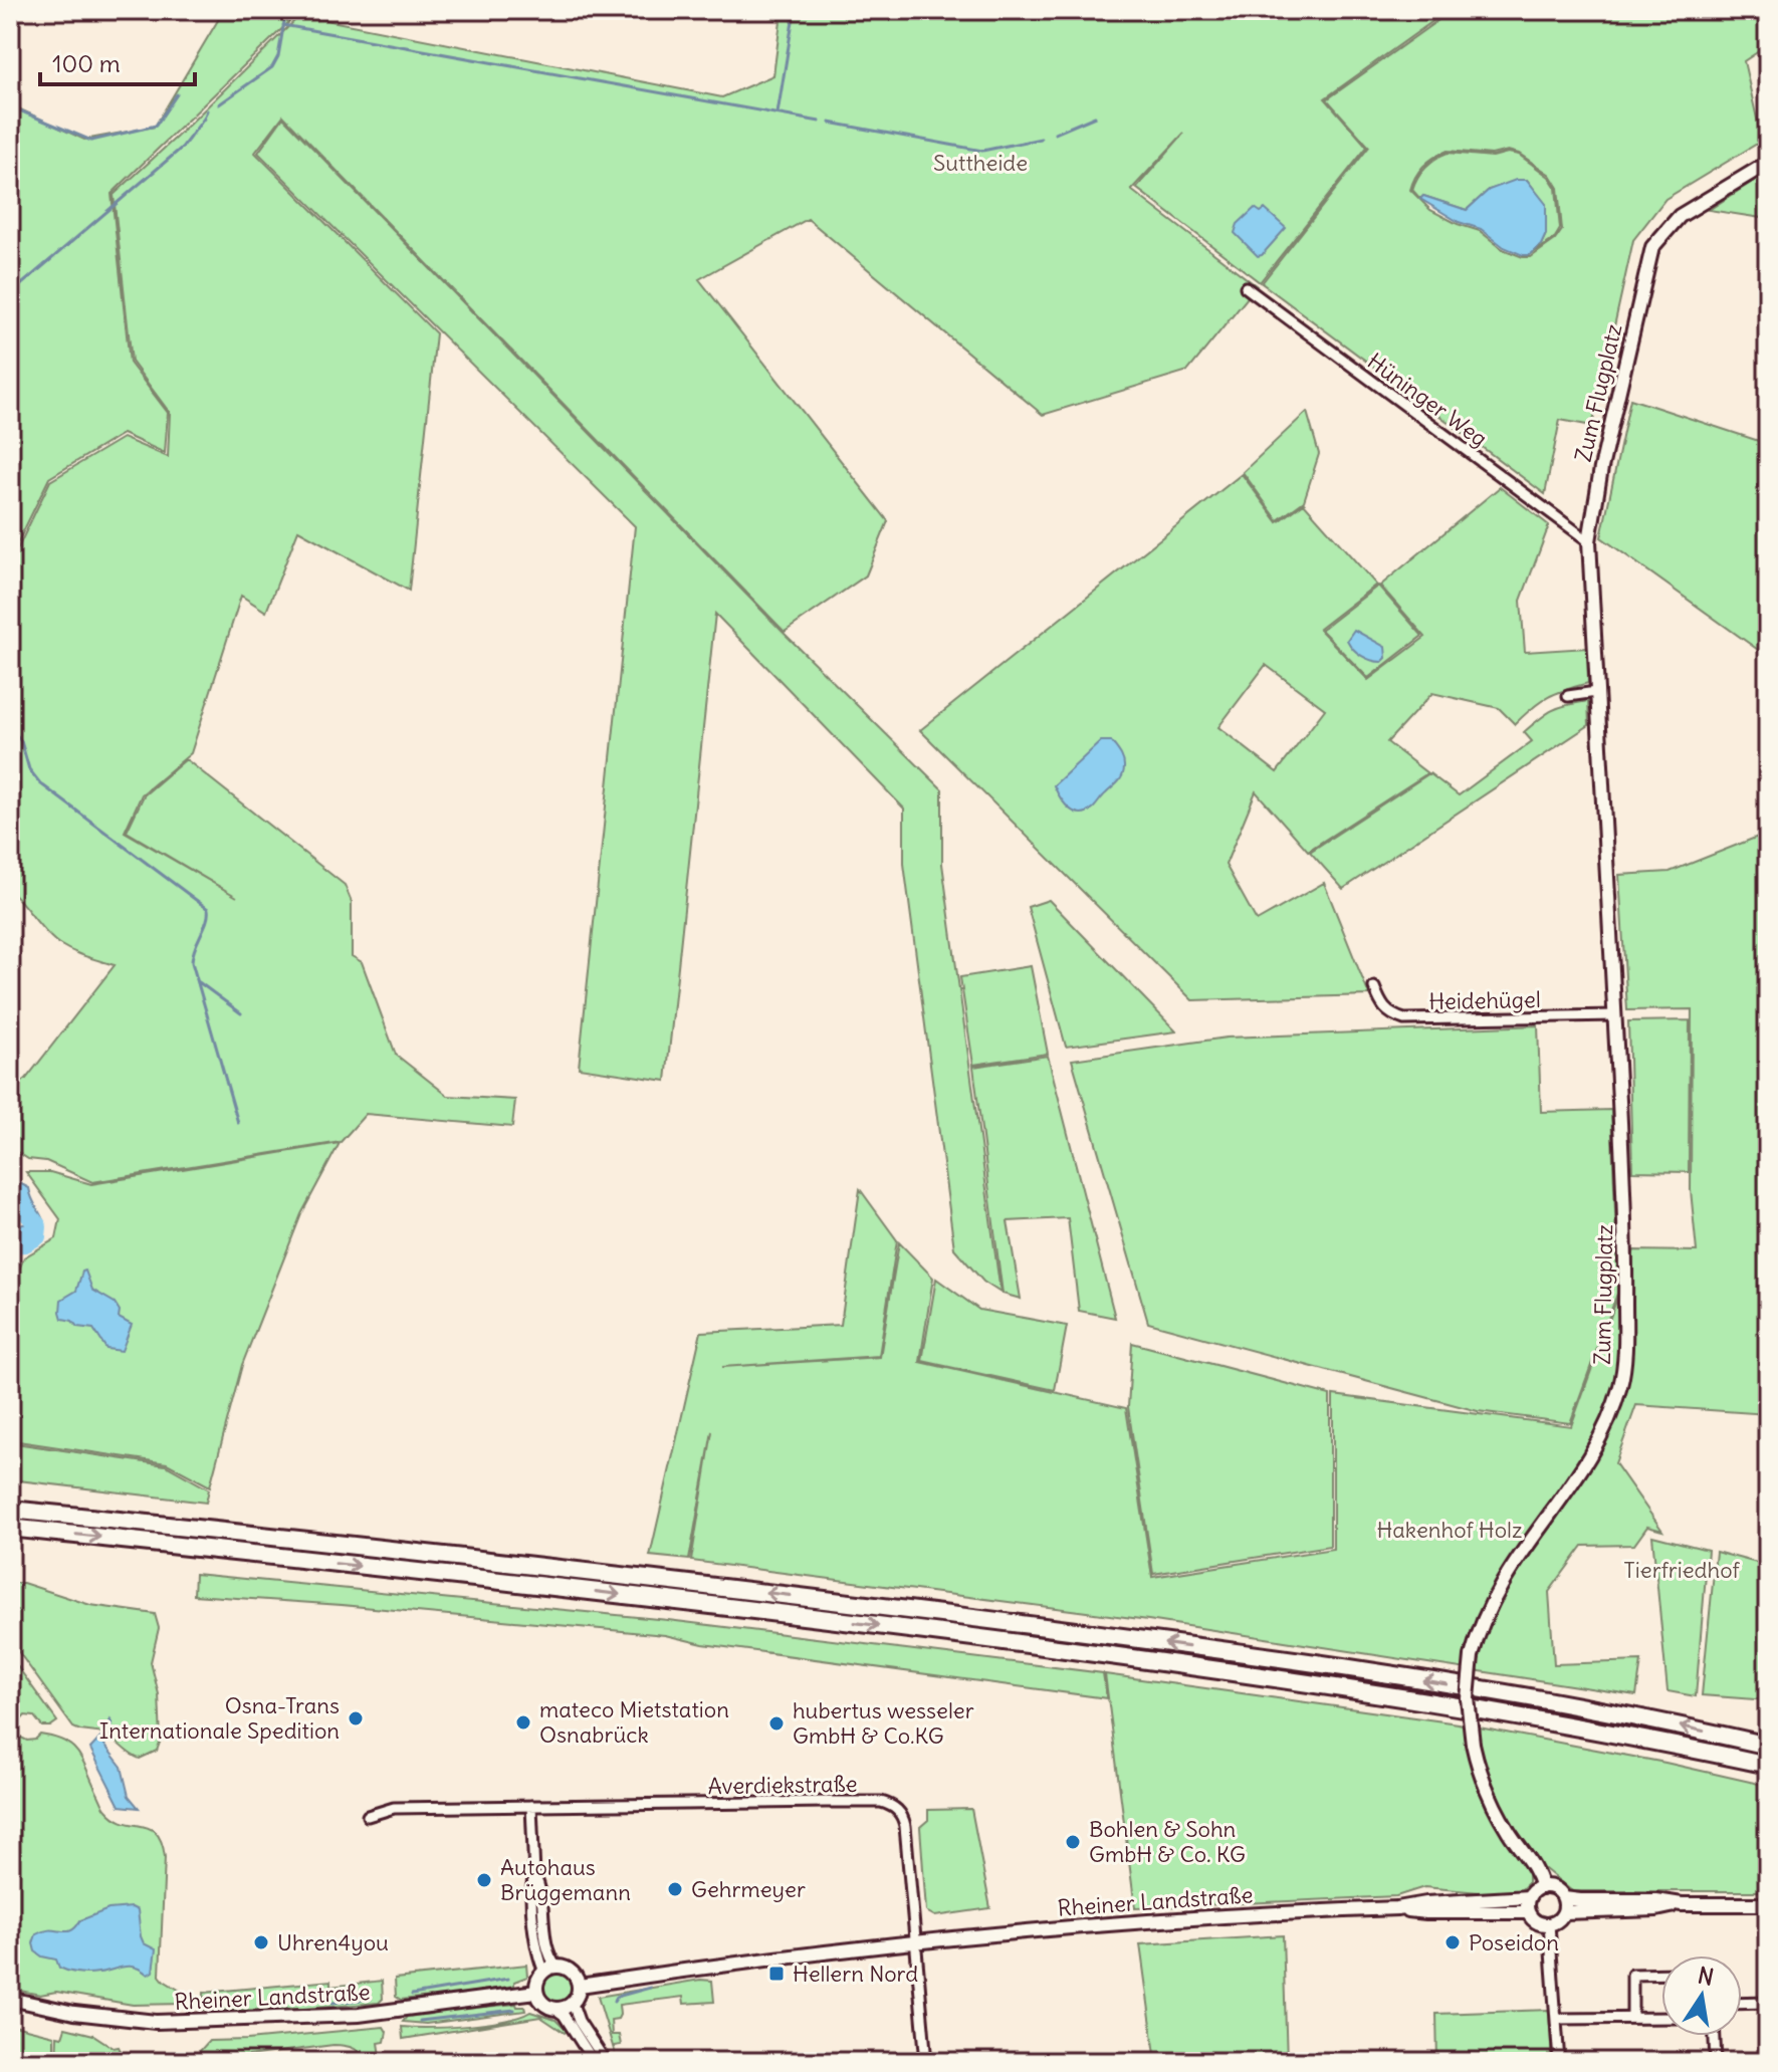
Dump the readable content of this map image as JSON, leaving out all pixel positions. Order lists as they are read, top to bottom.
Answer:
{
  "streets": {
    "street": [
      "Zum Flugplatz",
      "Hüninger Weg",
      "Heidehügel",
      "Averdiekstraße",
      "Rheiner Landstraße"
    ]
  },
  "crossings": [
    ["Zum Flugplatz", "Hüninger Weg"],
    ["Zum Flugplatz", "Heidehügel"],
    ["Zum Flugplatz", "Rheiner Landstraße"],
    ["Averdiekstraße", "Rheiner Landstraße"]
  ],
  "parks": ["Suttheide", "Hakenhof Holz", "Tierfriedhof"],
  "places": {
    "other": [
      "Osna-Trans Internationale Spedition",
      "mateco Mietstation Osnabrück",
      "hubertus wesseler GmbH & Co.KG",
      "Bohlen & Sohn GmbH & Co. KG",
      "Autohaus Brüggemann",
      "Gehrmeyer",
      "Uhren4you",
      "Poseidon"
    ],
    "transit": ["Hellern Nord"]
  },
  "scale_bar": "100 m",
  "north": "top"
}
